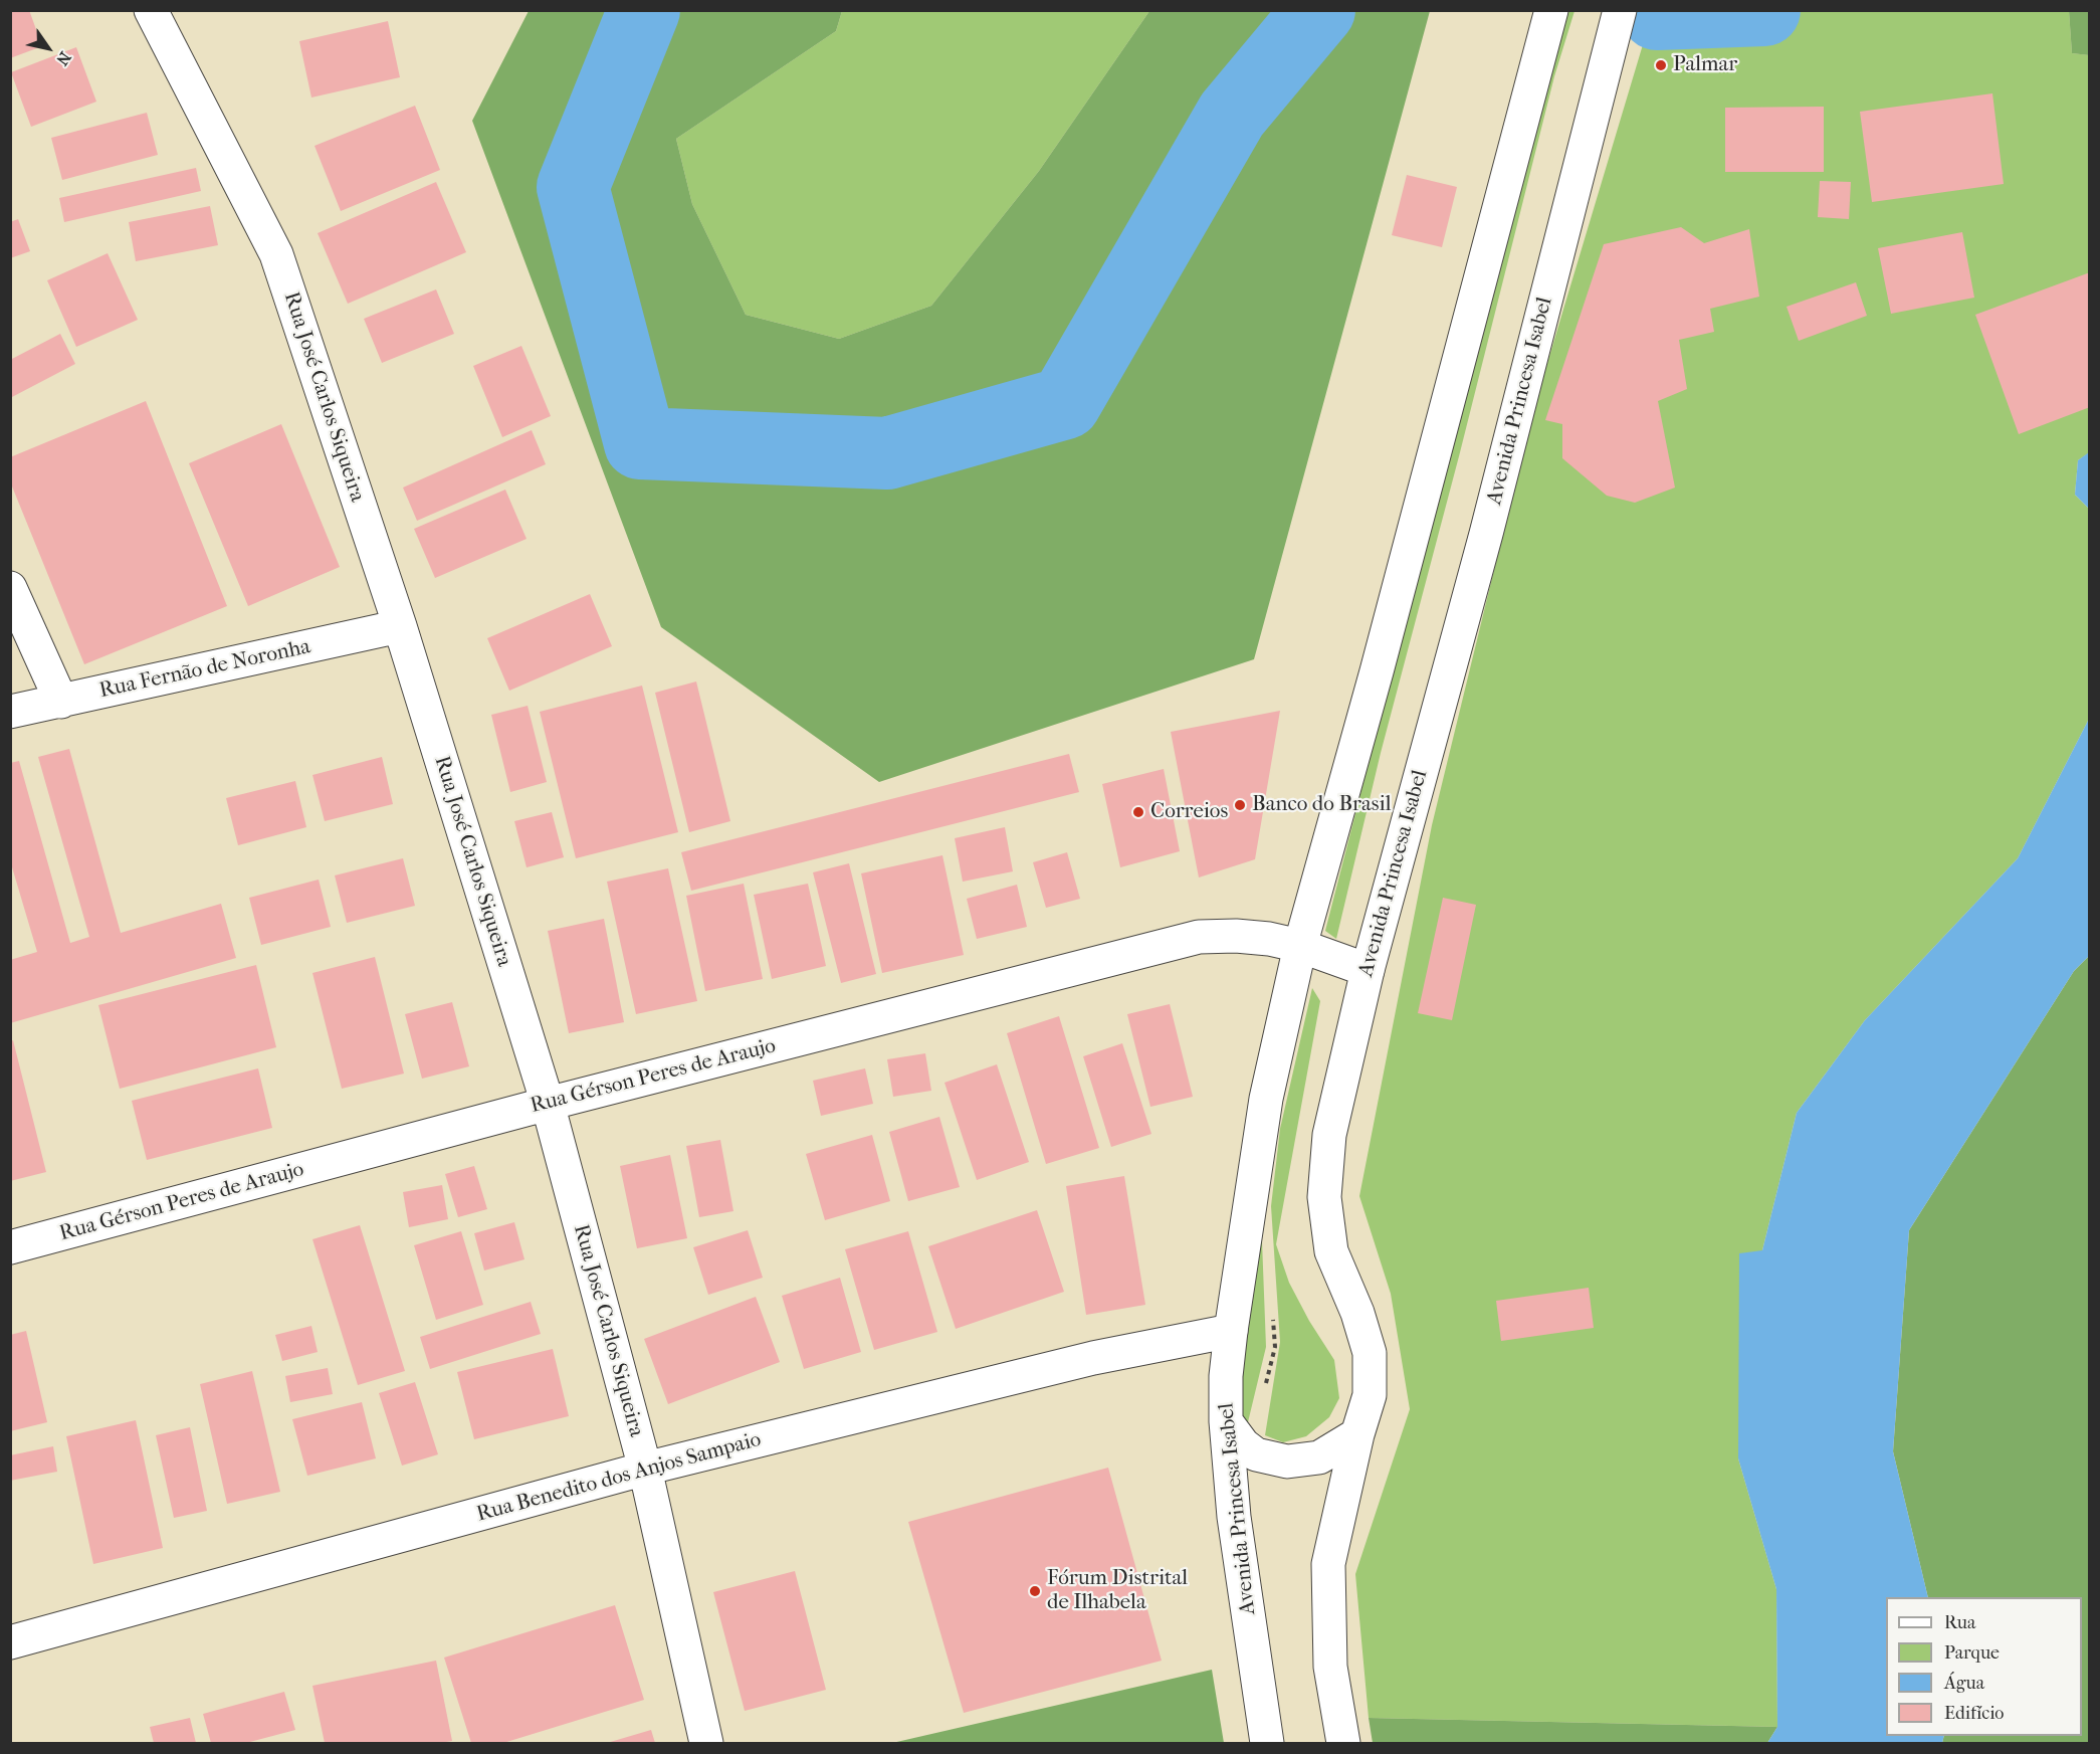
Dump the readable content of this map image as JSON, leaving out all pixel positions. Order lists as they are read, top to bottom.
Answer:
{
  "streets": {
    "street": [
      "Rua José Carlos Siqueira",
      "Avenida Princesa Isabel",
      "Rua Fernão de Noronha",
      "Rua Gérson Peres de Araujo",
      "Rua Benedito dos Anjos Sampaio"
    ]
  },
  "crossings": [
    ["Rua José Carlos Siqueira", "Rua Fernão de Noronha"],
    ["Rua José Carlos Siqueira", "Rua Gérson Peres de Araujo"],
    ["Rua José Carlos Siqueira", "Rua Benedito dos Anjos Sampaio"],
    ["Avenida Princesa Isabel", "Rua Gérson Peres de Araujo"],
    ["Avenida Princesa Isabel", "Rua Benedito dos Anjos Sampaio"]
  ],
  "places": [
    "Palmar",
    "Banco do Brasil",
    "Correios",
    "Fórum Distrital de Ilhabela"
  ],
  "legend": [
    "Rua",
    "Parque",
    "Água",
    "Edifício"
  ],
  "north": "bottom right"
}
